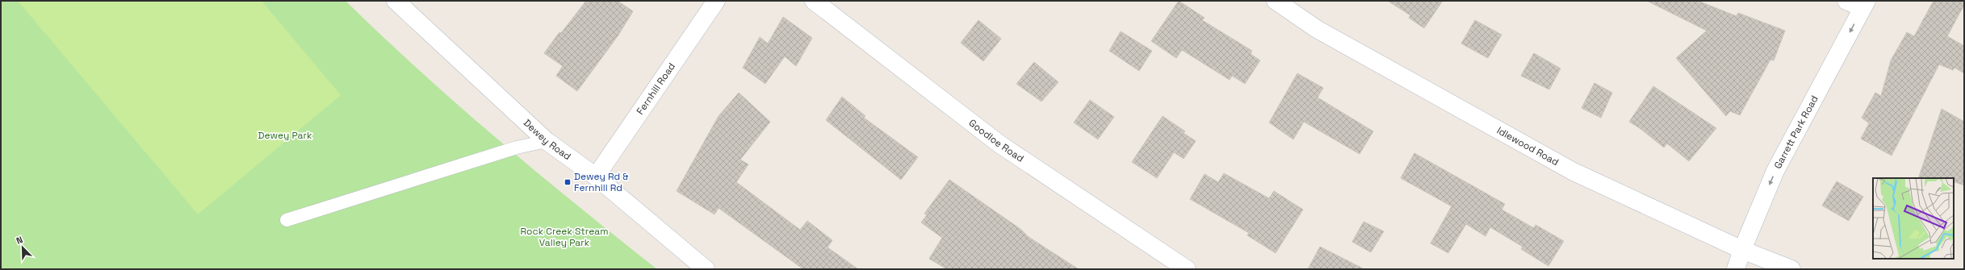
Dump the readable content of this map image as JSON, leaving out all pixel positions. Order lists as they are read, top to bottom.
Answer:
{
  "streets": {
    "street": [
      "Fernhill Road",
      "Garrett Park Road",
      "Dewey Road",
      "Goodloe Road",
      "Idlewood Road"
    ]
  },
  "crossings": [
    ["Fernhill Road", "Dewey Road"],
    ["Garrett Park Road", "Idlewood Road"]
  ],
  "one_way": ["Garrett Park Road"],
  "parks": ["Dewey Park", "Rock Creek Stream Valley Park"],
  "places": {
    "transit": ["Dewey Rd & Fernhill Rd"]
  },
  "north": "top left"
}
